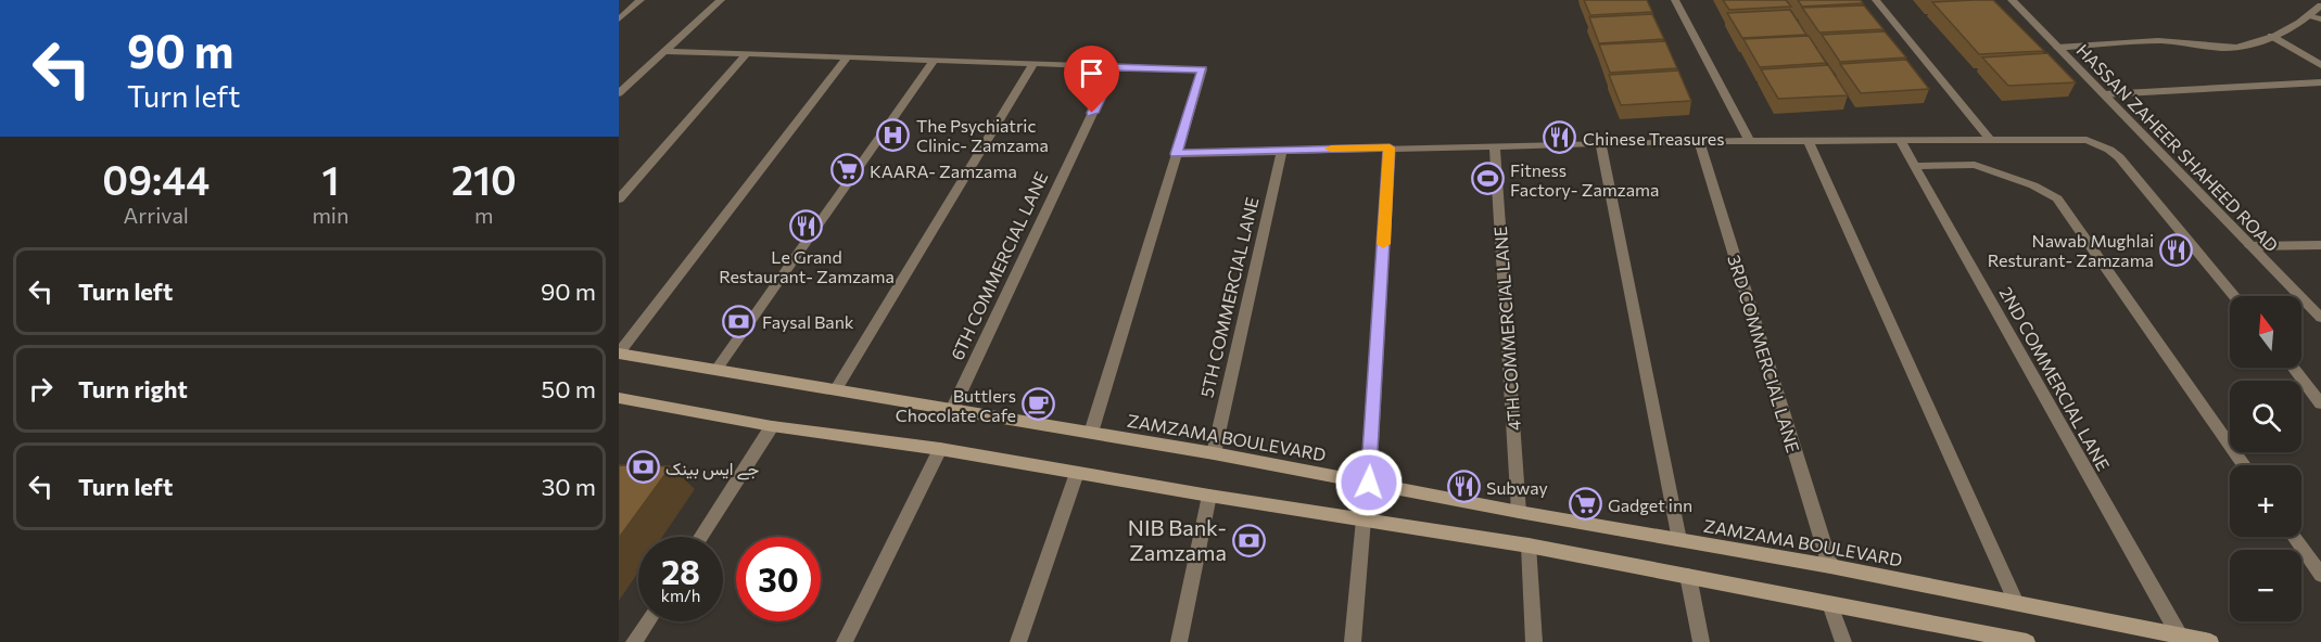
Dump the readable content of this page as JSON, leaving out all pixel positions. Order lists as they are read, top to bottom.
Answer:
{
  "streets": {
    "main road": ["ZAMZAMA BOULEVARD"],
    "street": [
      "HASSAN ZAHEER SHAHEED ROAD",
      "6TH COMMERCIAL LANE",
      "5TH COMMERCIAL LANE",
      "4TH COMMERCIAL LANE",
      "3RD COMMERCIAL LANE",
      "2ND COMMERCIAL LANE"
    ]
  },
  "crossings": [
    ["6TH COMMERCIAL LANE", "ZAMZAMA BOULEVARD"],
    ["5TH COMMERCIAL LANE", "ZAMZAMA BOULEVARD"],
    ["4TH COMMERCIAL LANE", "ZAMZAMA BOULEVARD"],
    ["3RD COMMERCIAL LANE", "ZAMZAMA BOULEVARD"],
    ["2ND COMMERCIAL LANE", "ZAMZAMA BOULEVARD"]
  ],
  "places": {
    "hospital": ["The Psychiatric Clinic- Zamzama"],
    "restaurant": [
      "Chinese Treasures",
      "Le Grand Restaurant- Zamzama",
      "Nawab Mughlai Resturant- Zamzama",
      "Subway"
    ],
    "supermarket": ["KAARA- Zamzama", "Gadget inn"],
    "sports": ["Fitness Factory- Zamzama"],
    "bank": ["Faysal Bank", "جے ایس بینک", "NIB Bank- Zamzama"],
    "cafe": ["Buttlers Chocolate Cafe"]
  },
  "north": "top",
  "page": {
    "turn": ["90 m", "Turn left"],
    "eta": [
      "09:44",
      "Arrival",
      "1",
      "min",
      "210",
      "m"
    ],
    "list": [
      {
        "name": "Turn left",
        "value": "90 m"
      },
      {
        "name": "Turn right",
        "value": "50 m"
      },
      {
        "name": "Turn left",
        "value": "30 m"
      }
    ],
    "map_buttons": ["+", "−"],
    "speed": "28 km/h",
    "limit": "30"
  }
}
